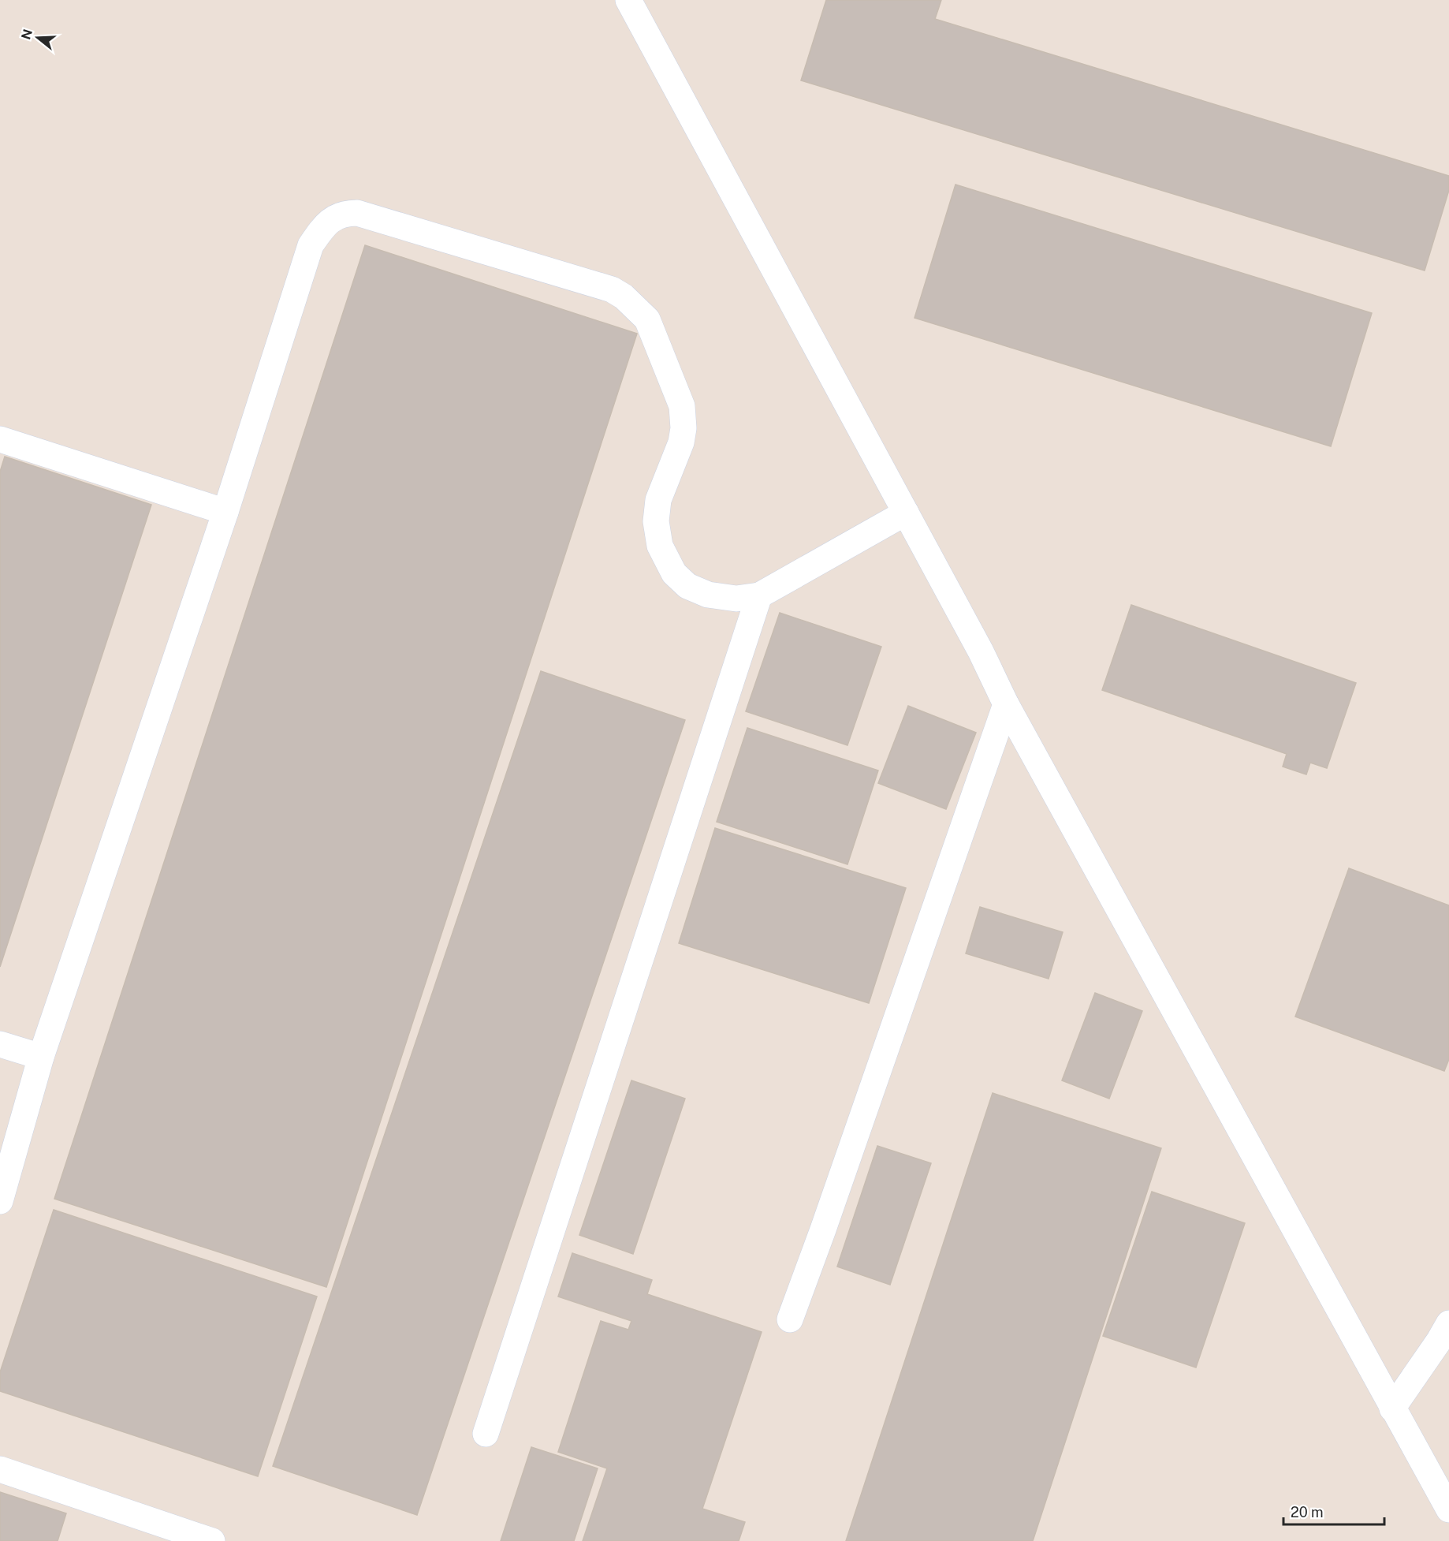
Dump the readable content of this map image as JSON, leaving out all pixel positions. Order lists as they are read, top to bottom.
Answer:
{
  "scale_bar": "20 m",
  "north": "left"
}
